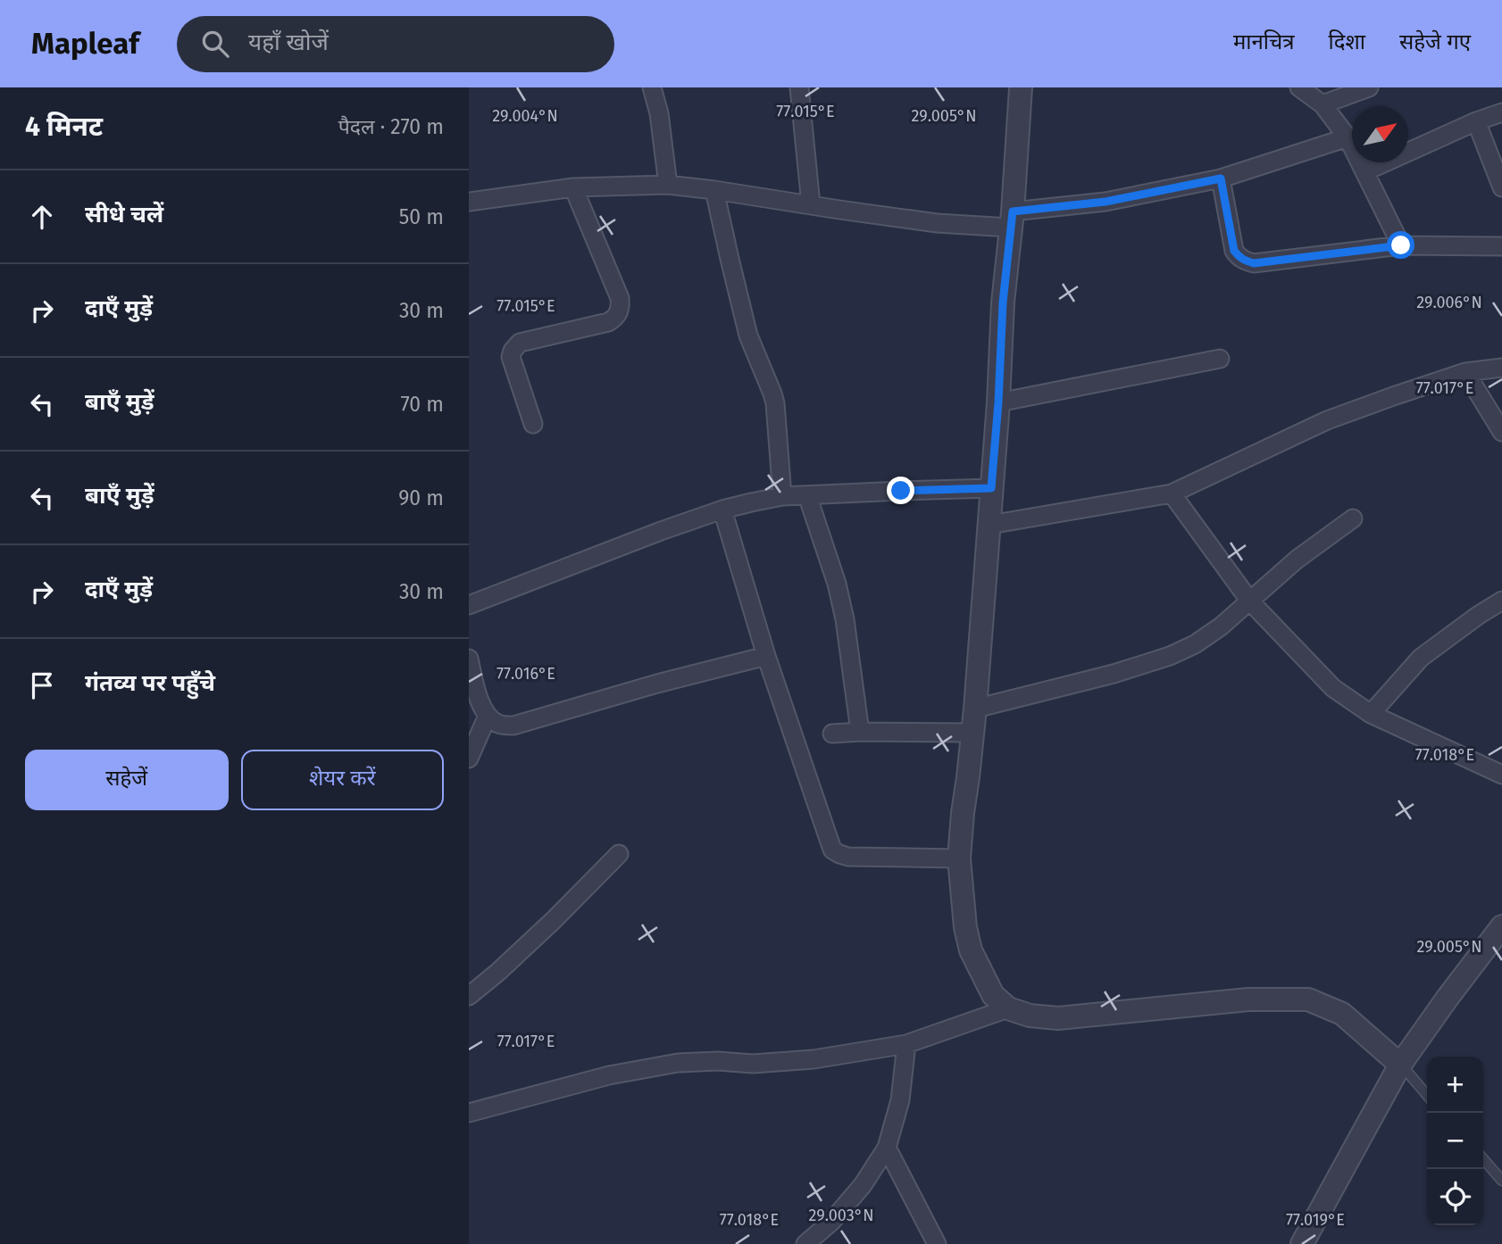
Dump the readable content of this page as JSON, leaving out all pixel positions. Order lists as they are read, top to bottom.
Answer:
{
  "north": "top right",
  "page": {
    "header": "Mapleaf",
    "search": "यहाँ खोजें",
    "nav": ["मानचित्र", "दिशा", "सहेजे गए"],
    "heading": ["4 मिनट", "पैदल · 270 m"],
    "list": [
      ["सीधे चलें", "50 m"],
      ["दाएँ मुड़ें", "30 m"],
      ["बाएँ मुड़ें", "70 m"],
      ["बाएँ मुड़ें", "90 m"],
      ["दाएँ मुड़ें", "30 m"],
      "गंतव्य पर पहुँचे"
    ],
    "buttons": ["सहेजें", "शेयर करें"],
    "map_buttons": ["+", "−"]
  },
  "coordinates": [
    "77.015°E",
    "29.004°N",
    "29.005°N",
    "29.006°N",
    "77.017°E",
    "77.016°E",
    "77.018°E",
    "29.003°N",
    "77.019°E"
  ]
}
